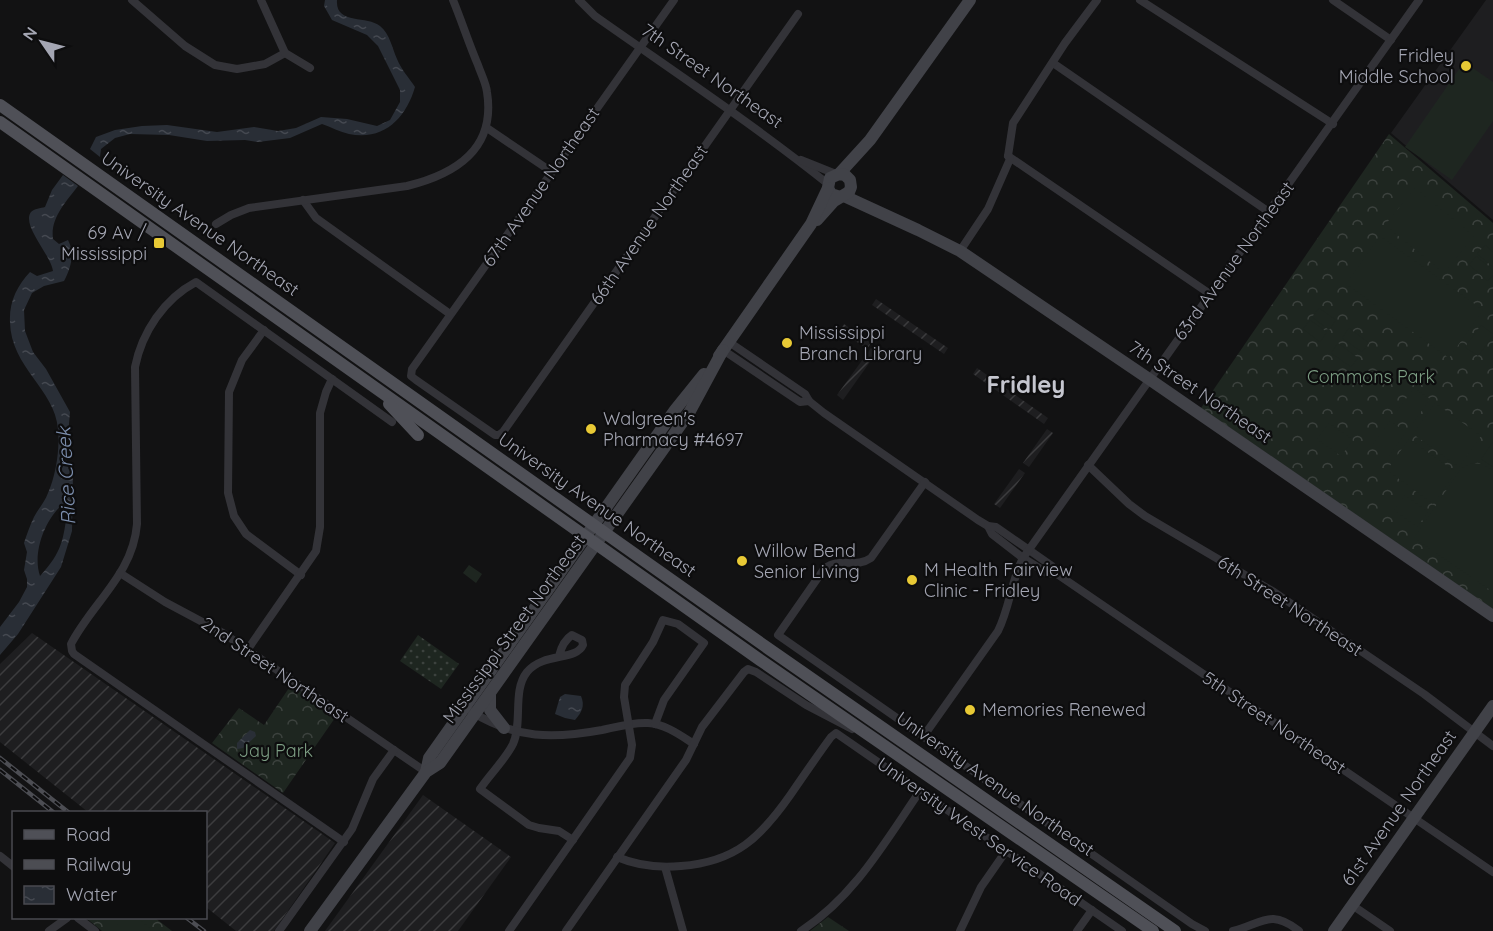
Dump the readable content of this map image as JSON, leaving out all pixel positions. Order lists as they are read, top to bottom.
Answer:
{
  "streets": {
    "main road": ["University Avenue Northeast"],
    "street": [
      "7th Street Northeast",
      "67th Avenue Northeast",
      "66th Avenue Northeast",
      "63rd Avenue Northeast",
      "6th Street Northeast",
      "Mississippi Street Northeast",
      "2nd Street Northeast",
      "5th Street Northeast",
      "61st Avenue Northeast",
      "University West Service Road"
    ]
  },
  "crossings": [
    ["7th Street Northeast", "67th Avenue Northeast"],
    ["7th Street Northeast", "66th Avenue Northeast"],
    ["7th Street Northeast", "63rd Avenue Northeast"],
    ["7th Street Northeast", "Mississippi Street Northeast"],
    ["67th Avenue Northeast", "66th Avenue Northeast"],
    ["University Avenue Northeast", "Mississippi Street Northeast"],
    ["University Avenue Northeast", "University West Service Road"],
    ["63rd Avenue Northeast", "6th Street Northeast"],
    ["63rd Avenue Northeast", "5th Street Northeast"],
    ["6th Street Northeast", "61st Avenue Northeast"],
    ["Mississippi Street Northeast", "2nd Street Northeast"],
    ["Mississippi Street Northeast", "5th Street Northeast"],
    ["5th Street Northeast", "61st Avenue Northeast"]
  ],
  "districts": ["Fridley"],
  "water": ["Rice Creek"],
  "parks": ["Commons Park", "Jay Park"],
  "places": {
    "other": [
      "Fridley Middle School",
      "Mississippi Branch Library",
      "Walgreen's Pharmacy #4697",
      "Willow Bend Senior Living",
      "M Health Fairview Clinic - Fridley",
      "Memories Renewed"
    ],
    "transit": ["69 Av / Mississippi"]
  },
  "legend": ["Road", "Railway", "Water"],
  "north": "top left"
}
